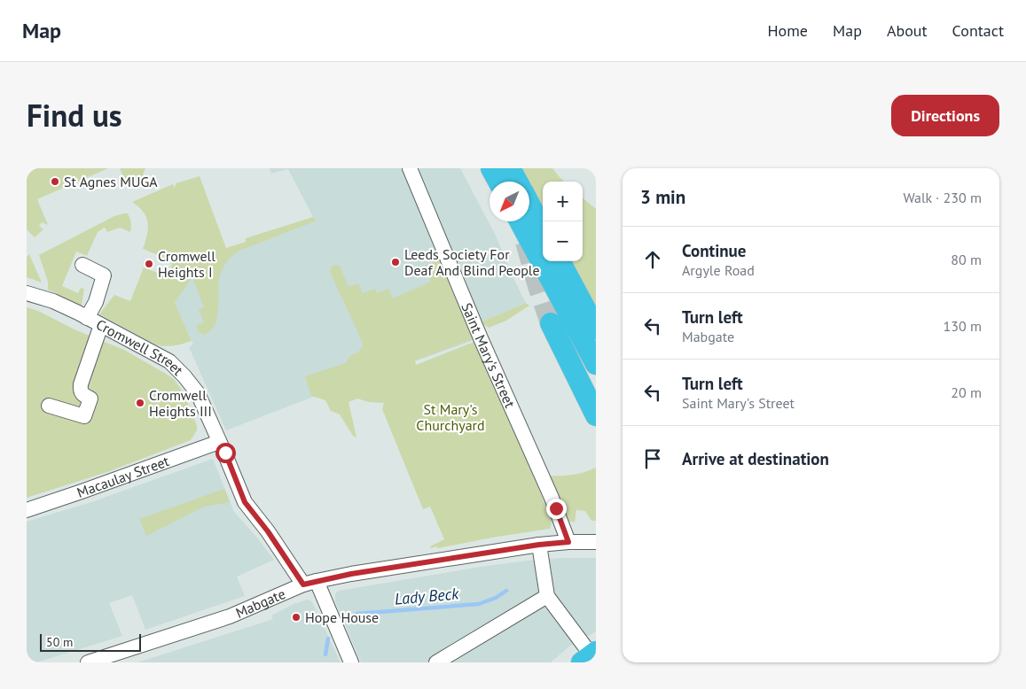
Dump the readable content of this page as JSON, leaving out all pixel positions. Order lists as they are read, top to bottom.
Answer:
{
  "streets": {
    "street": [
      "Cromwell Street",
      "Saint Mary's Street",
      "Macaulay Street",
      "Mabgate"
    ]
  },
  "crossings": [
    ["Cromwell Street", "Macaulay Street"],
    ["Cromwell Street", "Mabgate"],
    ["Saint Mary's Street", "Mabgate"]
  ],
  "water": ["Lady Beck"],
  "parks": ["St Mary's Churchyard"],
  "places": [
    "St Agnes MUGA",
    "Leeds Society For Deaf And Blind People",
    "Cromwell Heights I",
    "Cromwell Heights III",
    "Hope House"
  ],
  "scale_bar": "50 m",
  "north": "bottom left",
  "page": {
    "header": "Map",
    "nav": [
      "Home",
      "Map",
      "About",
      "Contact"
    ],
    "title": "Find us",
    "buttons": "Directions",
    "heading": ["3 min", "Walk · 230 m"],
    "map_buttons": ["+", "−"],
    "list": [
      ["Continue", "Argyle Road", "80 m"],
      ["Turn left", "Mabgate", "130 m"],
      ["Turn left", "Saint Mary's Street", "20 m"],
      "Arrive at destination"
    ],
    "scale": "50 m"
  }
}
